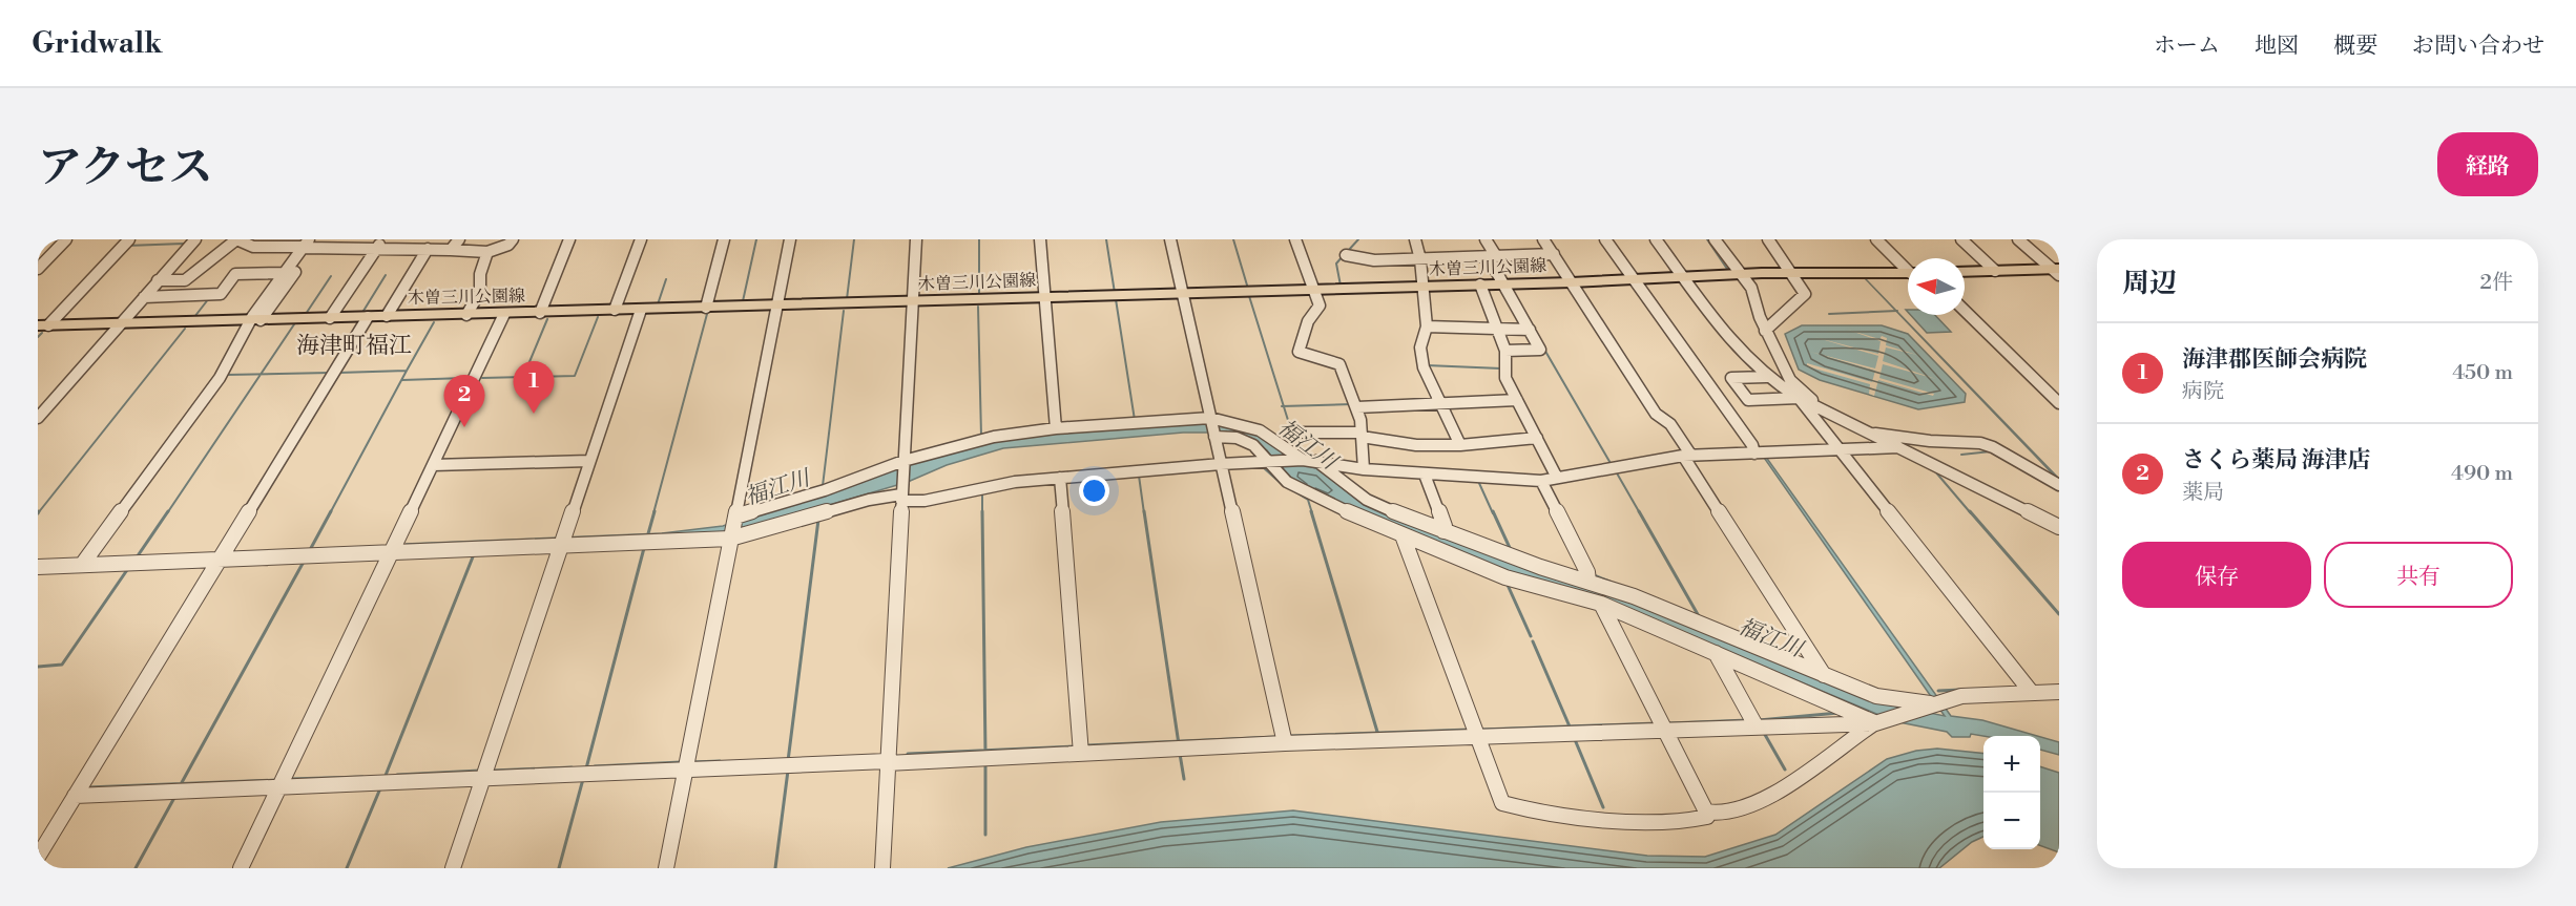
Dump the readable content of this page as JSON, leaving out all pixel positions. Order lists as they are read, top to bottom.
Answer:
{
  "streets": {
    "main road": ["木曽三川公園線"]
  },
  "districts": ["海津町福江"],
  "water": ["福江川"],
  "north": "left",
  "page": {
    "header": "Gridwalk",
    "nav": [
      "ホーム",
      "地図",
      "概要",
      "お問い合わせ"
    ],
    "title": "アクセス",
    "buttons": [
      "経路",
      ["保存", "共有"]
    ],
    "heading": ["周辺", "2件"],
    "list": [
      {
        "mark": "1",
        "name": "海津郡医師会病院",
        "note": "病院",
        "value": "450 m"
      },
      {
        "mark": "2",
        "name": "さくら薬局 海津店",
        "note": "薬局",
        "value": "490 m"
      }
    ],
    "pins": ["1", "2"],
    "map_buttons": ["+", "−"]
  }
}
